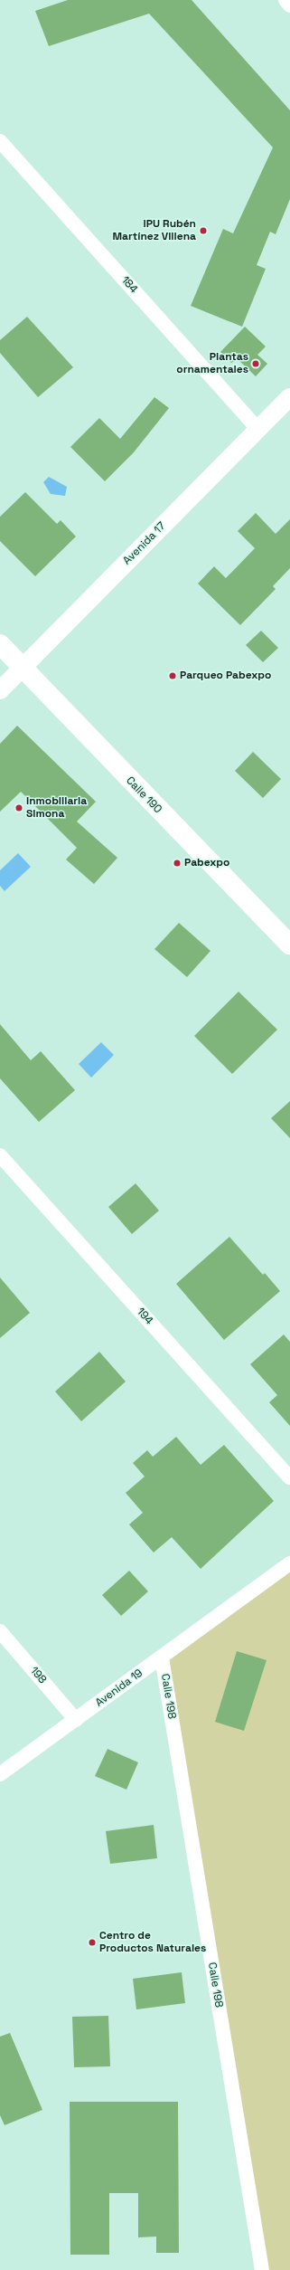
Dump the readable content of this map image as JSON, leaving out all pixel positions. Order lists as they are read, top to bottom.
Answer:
{
  "streets": {
    "main road": ["Calle 190"],
    "street": [
      "184",
      "Avenida 17",
      "194",
      "198",
      "Avenida 19",
      "Calle 198"
    ]
  },
  "crossings": [
    ["184", "Avenida 17"],
    ["Avenida 17", "Calle 190"],
    ["198", "Avenida 19"],
    ["Avenida 19", "Calle 198"]
  ],
  "places": [
    "IPU Rubén Martínez Villena",
    "Plantas ornamentales",
    "Parqueo Pabexpo",
    "Inmobiliaria Simona",
    "Pabexpo",
    "Centro de Productos Naturales"
  ]
}
